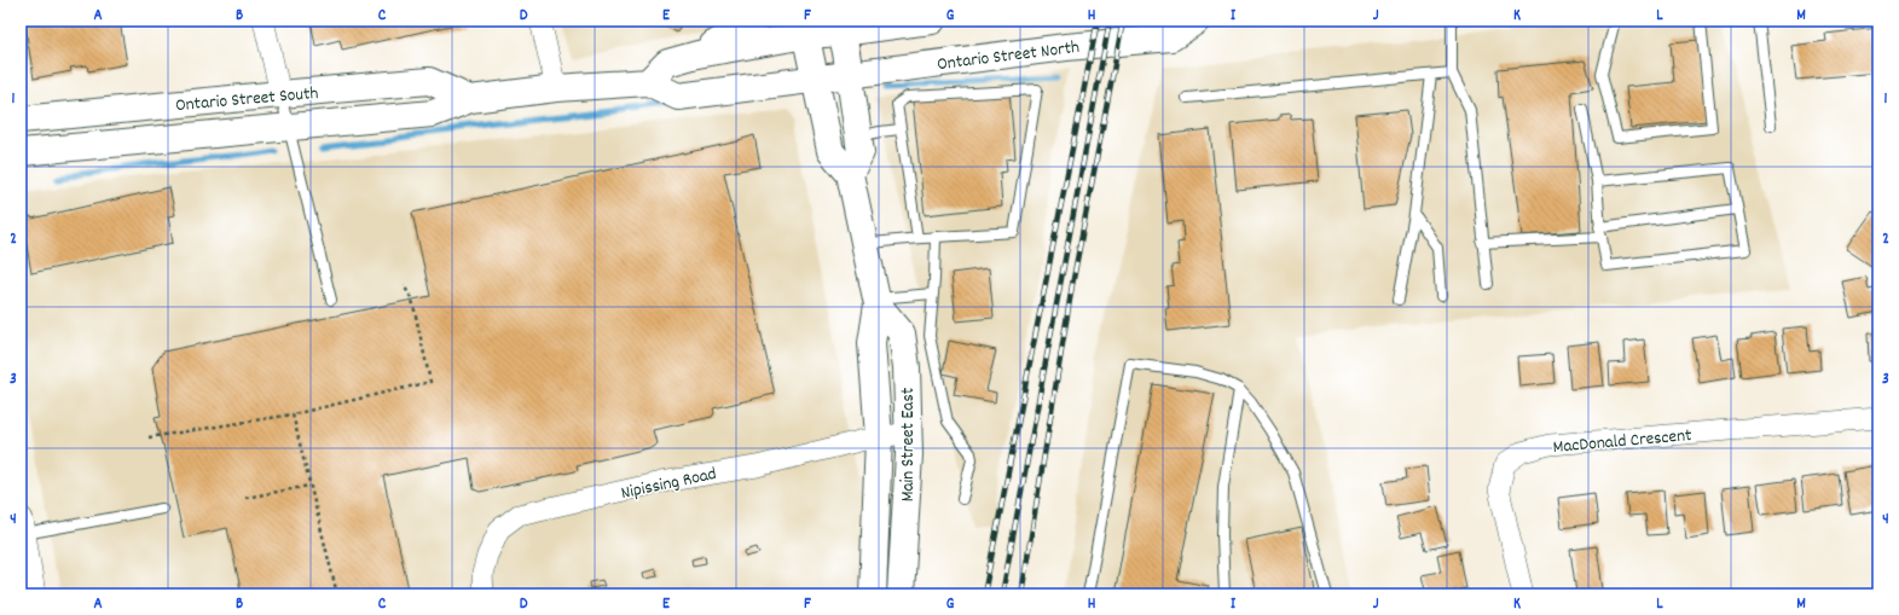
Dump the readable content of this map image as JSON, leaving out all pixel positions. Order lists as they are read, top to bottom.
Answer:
{
  "streets": {
    "main road": ["Ontario Street North", "Ontario Street South", "Main Street East"],
    "street": ["MacDonald Crescent", "Nipissing Road"]
  },
  "crossings": [
    ["Ontario Street North", "Ontario Street South"],
    ["Ontario Street North", "Main Street East"],
    ["Ontario Street South", "Main Street East"],
    ["Main Street East", "Nipissing Road"]
  ],
  "grid": {
    "columns": [
      "A",
      "B",
      "C",
      "D",
      "E",
      "F",
      "G",
      "H",
      "I",
      "J",
      "K",
      "L",
      "M"
    ],
    "rows": [
      "1",
      "2",
      "3",
      "4"
    ]
  }
}
